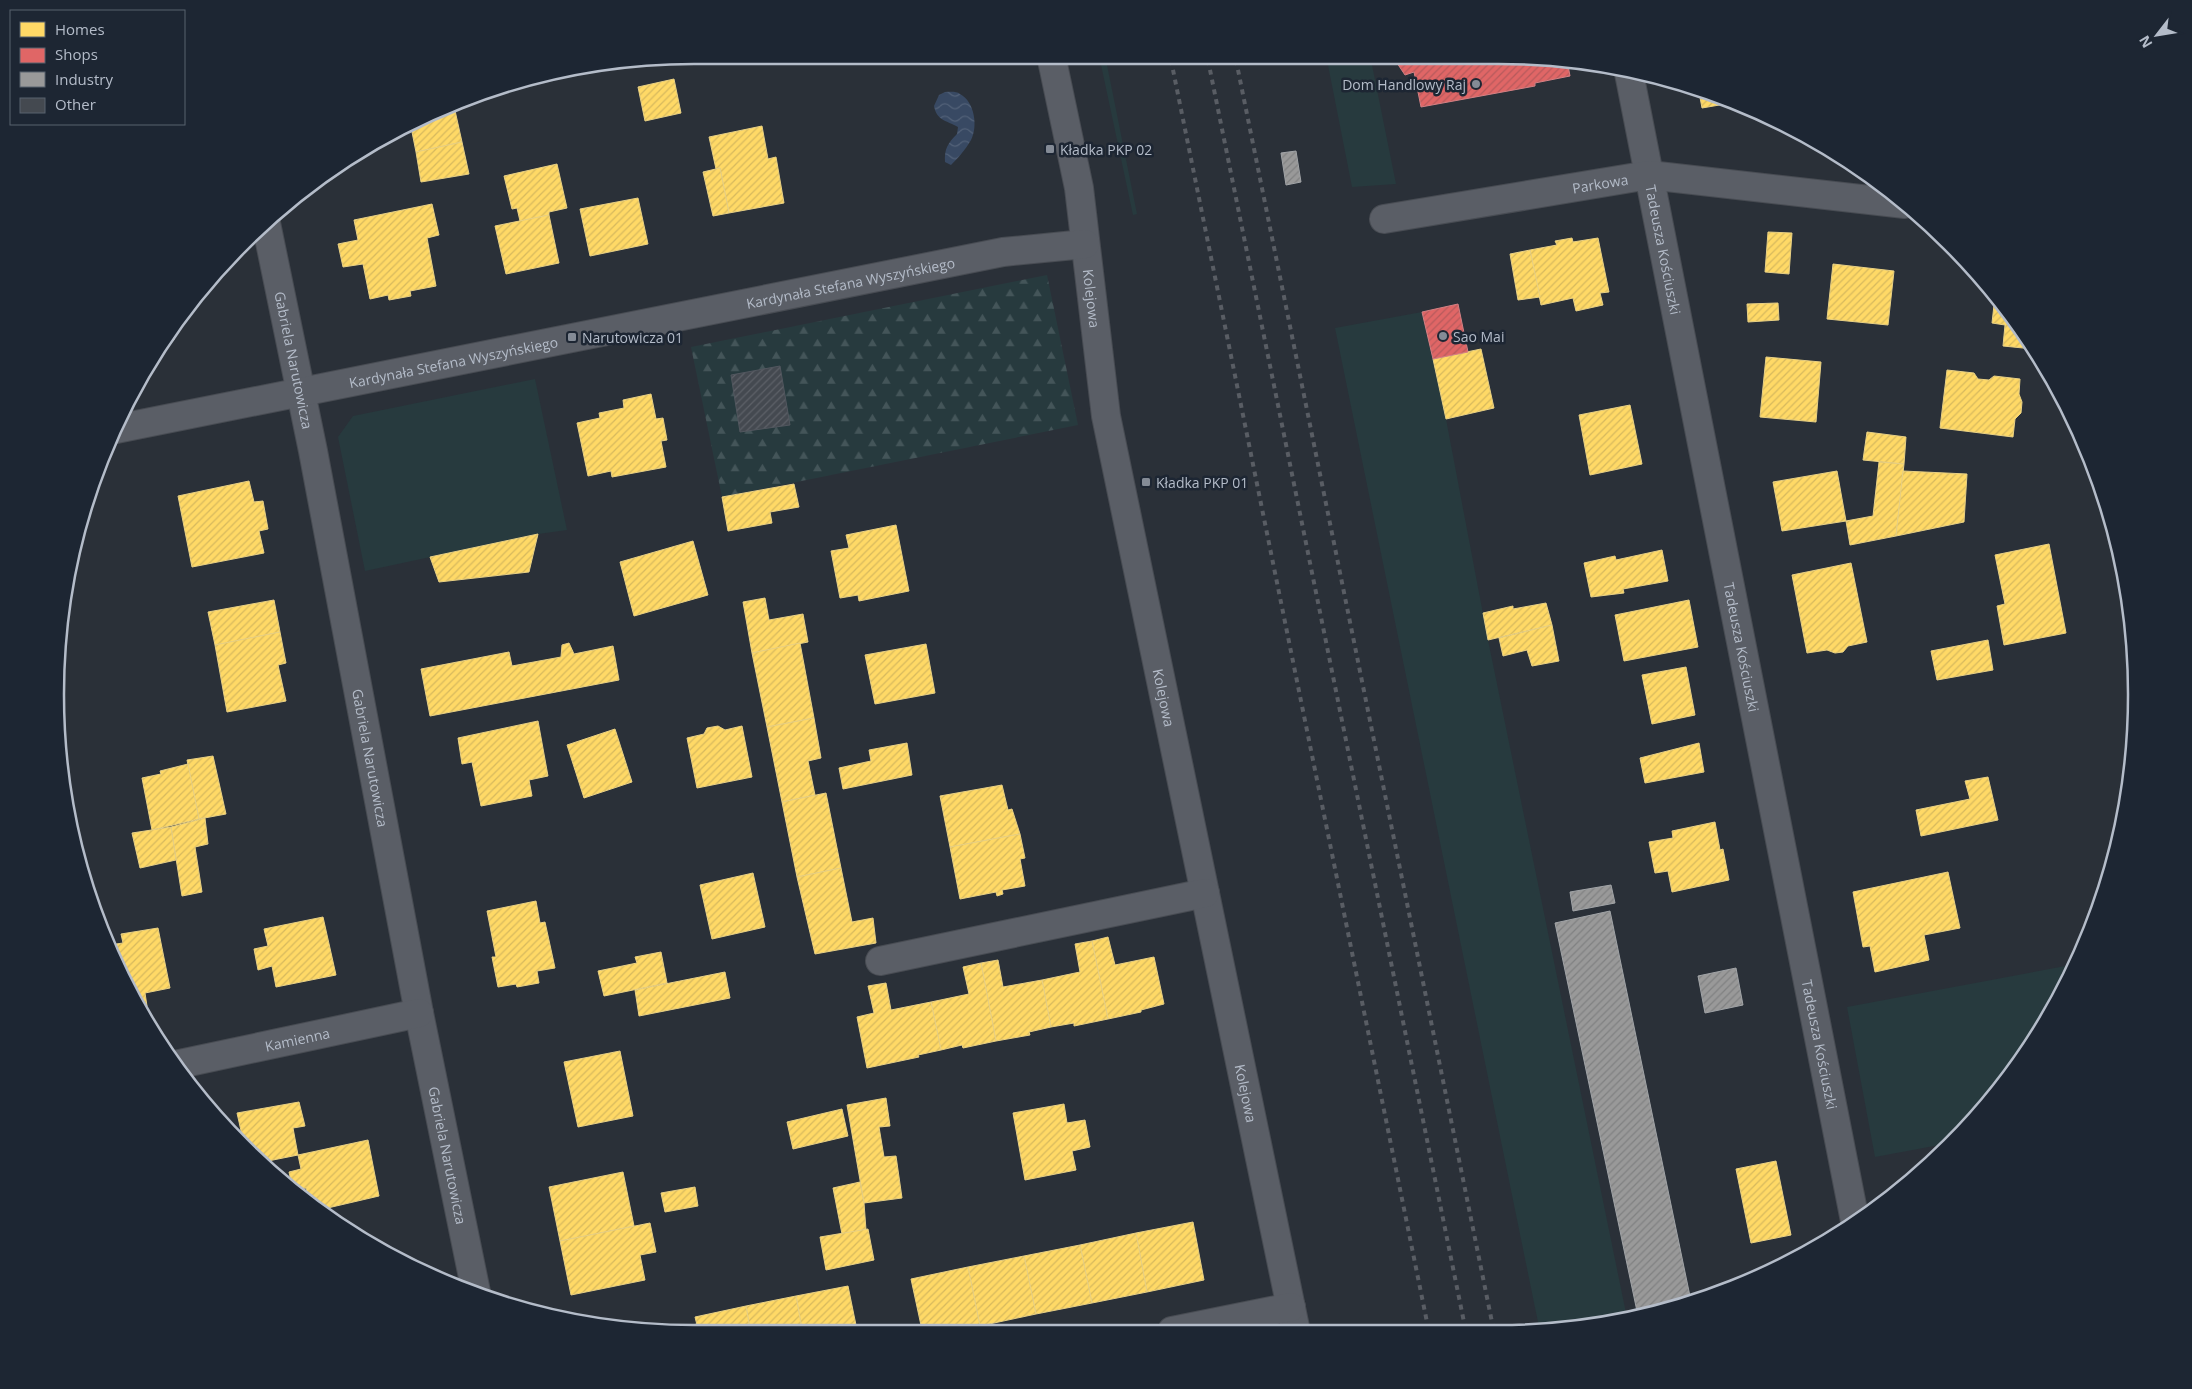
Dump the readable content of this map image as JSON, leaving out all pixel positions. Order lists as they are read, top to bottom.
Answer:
{
  "streets": {
    "street": [
      "Parkowa",
      "Tadeusza Kościuszki",
      "Kardynała Stefana Wyszyńskiego",
      "Kolejowa",
      "Gabriela Narutowicza",
      "Kamienna"
    ]
  },
  "crossings": [
    ["Parkowa", "Tadeusza Kościuszki"],
    ["Kardynała Stefana Wyszyńskiego", "Kolejowa"],
    ["Kardynała Stefana Wyszyńskiego", "Gabriela Narutowicza"],
    ["Gabriela Narutowicza", "Kamienna"]
  ],
  "places": {
    "other": ["Dom Handlowy Raj", "Sao Mai"],
    "transit": ["Kładka PKP 02", "Narutowicza 01", "Kładka PKP 01"]
  },
  "legend": [
    "Homes",
    "Shops",
    "Industry",
    "Other"
  ],
  "north": "bottom left"
}
